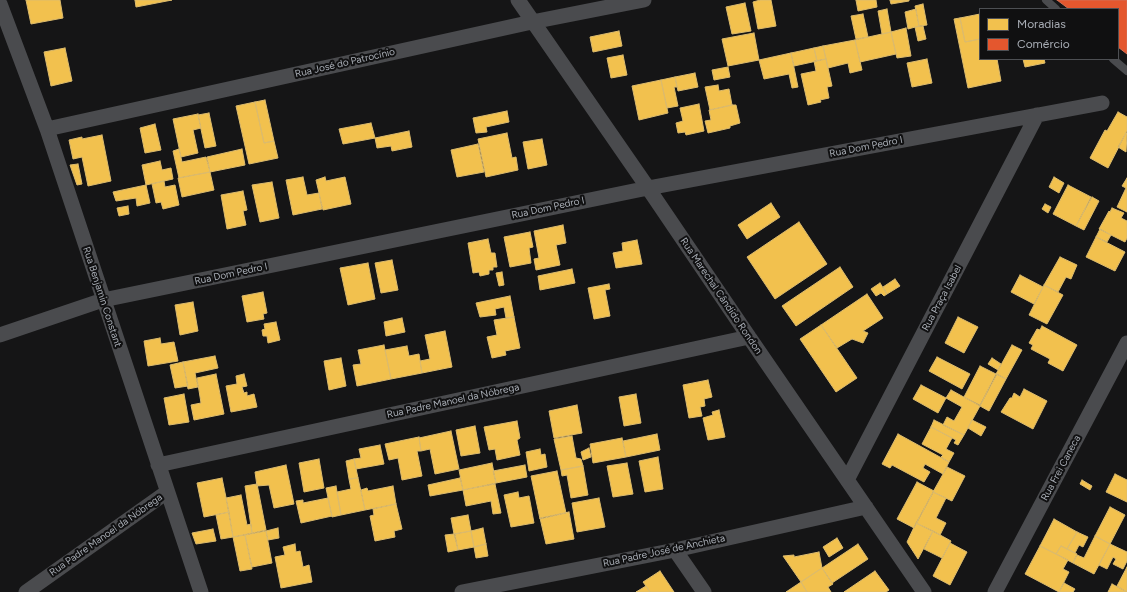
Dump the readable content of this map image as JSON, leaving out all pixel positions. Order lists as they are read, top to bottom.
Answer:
{
  "streets": {
    "street": [
      "Rua José do Patrocínio",
      "Rua Dom Pedro I",
      "Rua Marechal Cândido Rondon",
      "Rua Benjamin Constant",
      "Rua Praça Isabel",
      "Rua Padre Manoel da Nóbrega",
      "Rua Frei Caneca",
      "Rua Padre José de Anchieta"
    ]
  },
  "crossings": [
    ["Rua José do Patrocínio", "Rua Marechal Cândido Rondon"],
    ["Rua José do Patrocínio", "Rua Benjamin Constant"],
    ["Rua Dom Pedro I", "Rua Marechal Cândido Rondon"],
    ["Rua Dom Pedro I", "Rua Benjamin Constant"],
    ["Rua Dom Pedro I", "Rua Praça Isabel"],
    ["Rua Marechal Cândido Rondon", "Rua Praça Isabel"],
    ["Rua Marechal Cândido Rondon", "Rua Padre Manoel da Nóbrega"],
    ["Rua Marechal Cândido Rondon", "Rua Padre José de Anchieta"],
    ["Rua Benjamin Constant", "Rua Padre Manoel da Nóbrega"]
  ],
  "legend": ["Moradias", "Comércio"]
}
